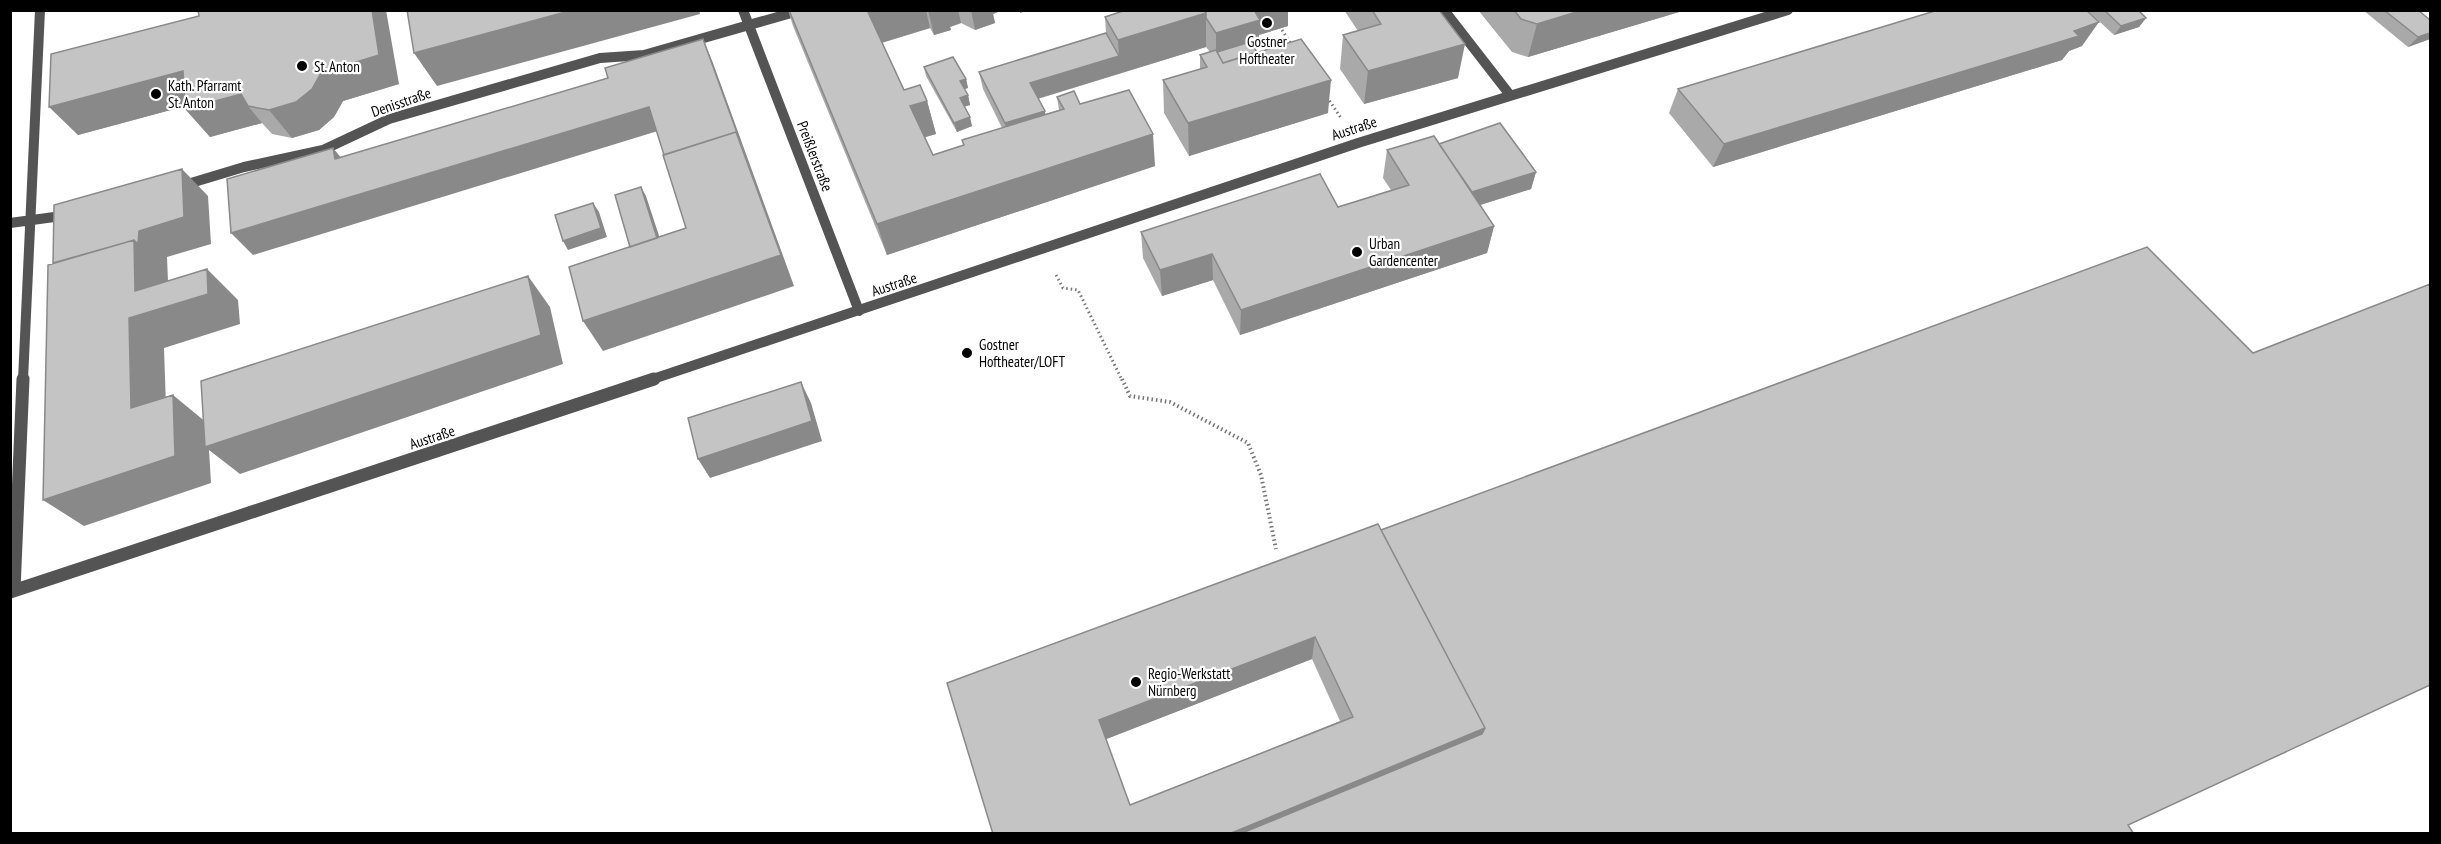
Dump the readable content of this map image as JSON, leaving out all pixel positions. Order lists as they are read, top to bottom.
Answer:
{
  "streets": {
    "street": ["Denisstraße", "Austraße", "Preißlerstraße"]
  },
  "crossings": [
    ["Denisstraße", "Preißlerstraße"],
    ["Austraße", "Preißlerstraße"]
  ],
  "places": [
    "Gostner Hoftheater",
    "St. Anton",
    "Kath. Pfarramt St. Anton",
    "Urban Gardencenter",
    "Gostner Hoftheater/LOFT",
    "Regio-Werkstatt Nürnberg"
  ]
}
